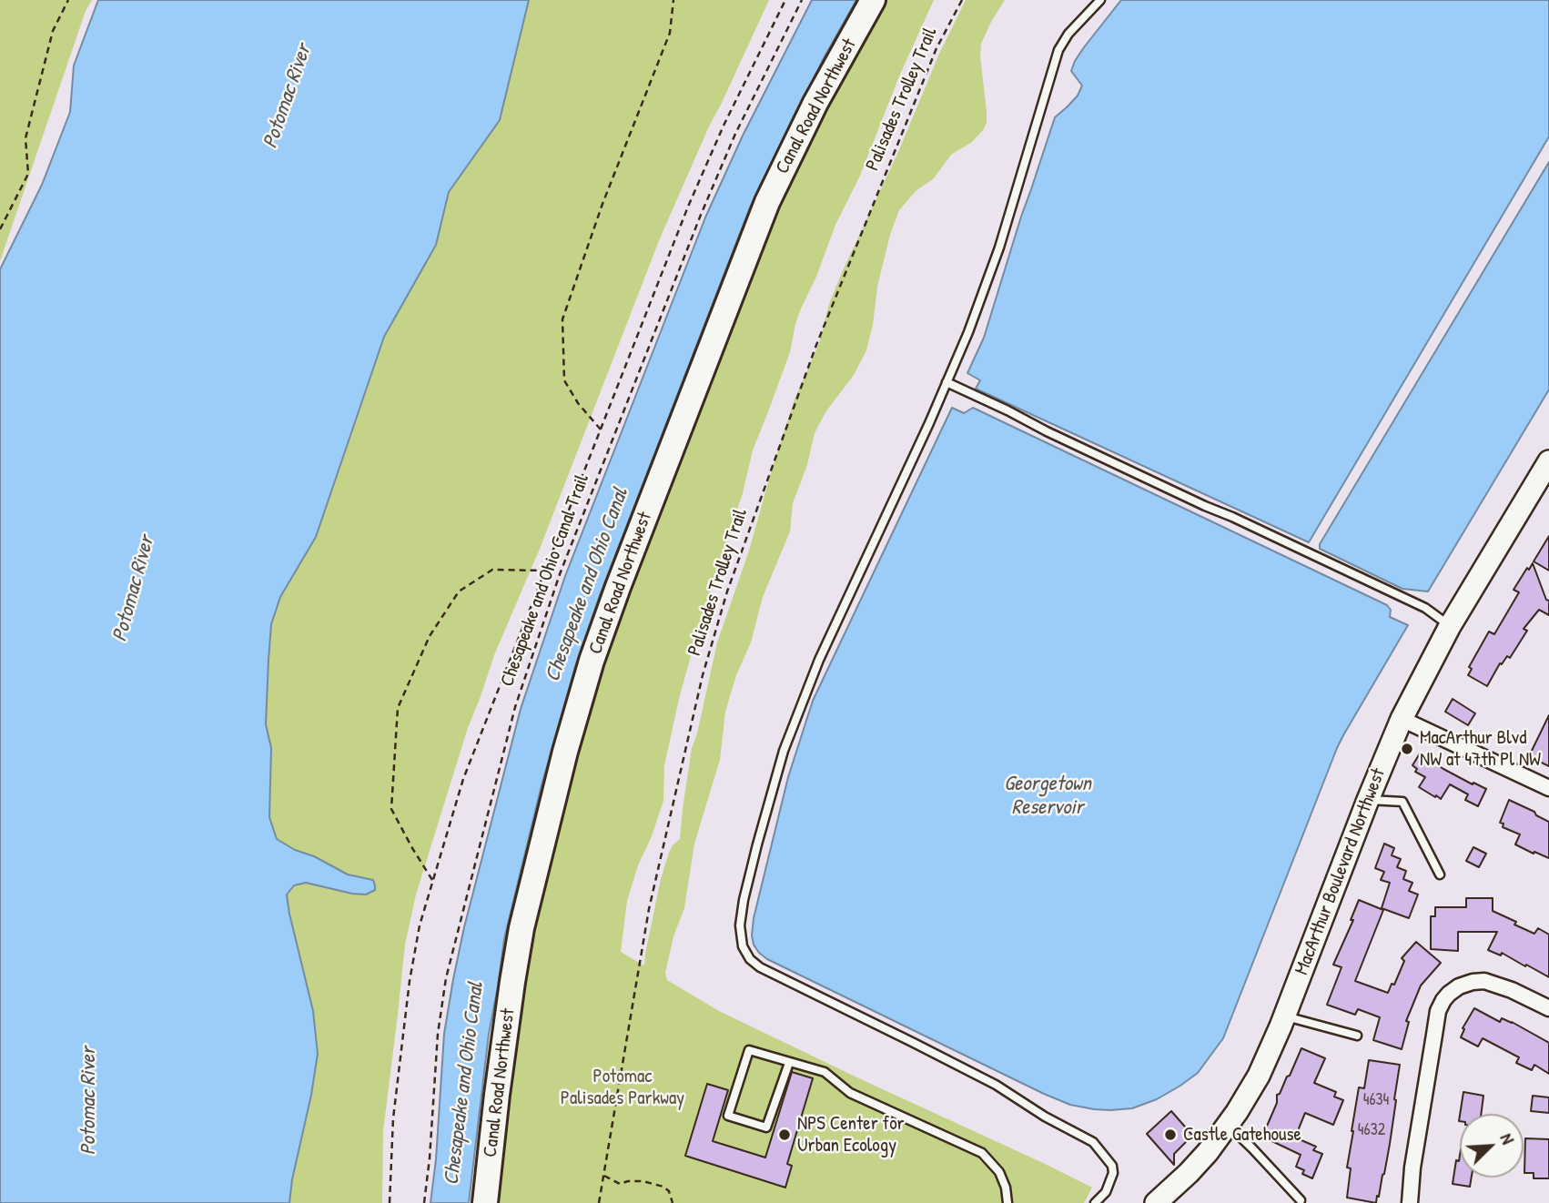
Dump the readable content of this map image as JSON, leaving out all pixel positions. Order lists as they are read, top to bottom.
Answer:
{
  "streets": {
    "highway": ["Canal Road Northwest"],
    "main road": ["MacArthur Boulevard Northwest"],
    "path": ["Palisades Trolley Trail", "Chesapeake and Ohio Canal Trail"]
  },
  "water": ["Potomac River", "Chesapeake and Ohio Canal", "Georgetown Reservoir"],
  "parks": ["Potomac Palisades Parkway"],
  "places": ["MacArthur Blvd NW at 47th Pl NW", "NPS Center for Urban Ecology", "Castle Gatehouse"],
  "house_numbers": ["4634", "4632"],
  "north": "top right"
}
